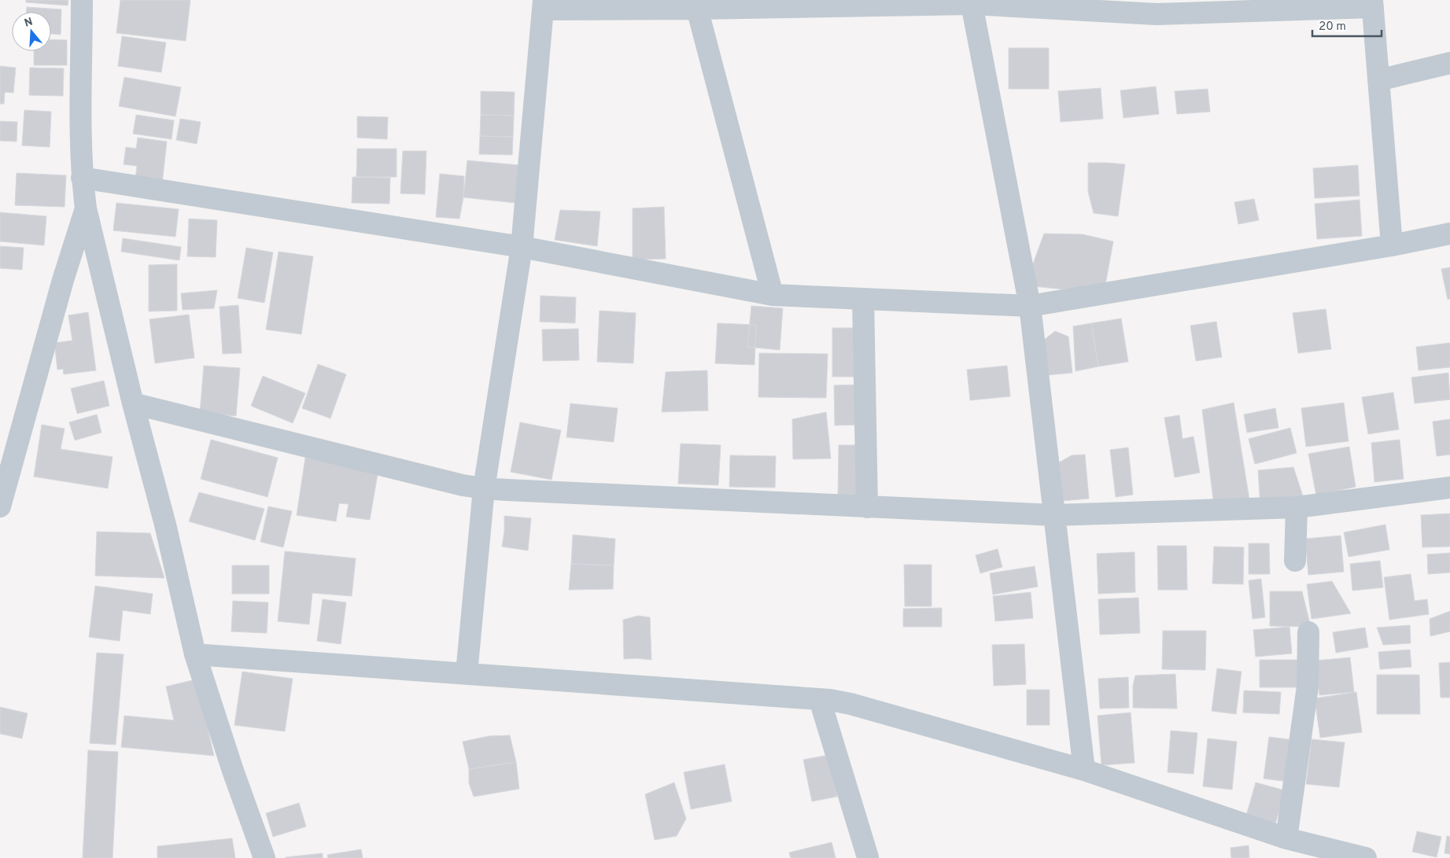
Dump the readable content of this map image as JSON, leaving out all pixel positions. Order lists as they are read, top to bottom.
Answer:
{
  "scale_bar": "20 m",
  "north": "top"
}
